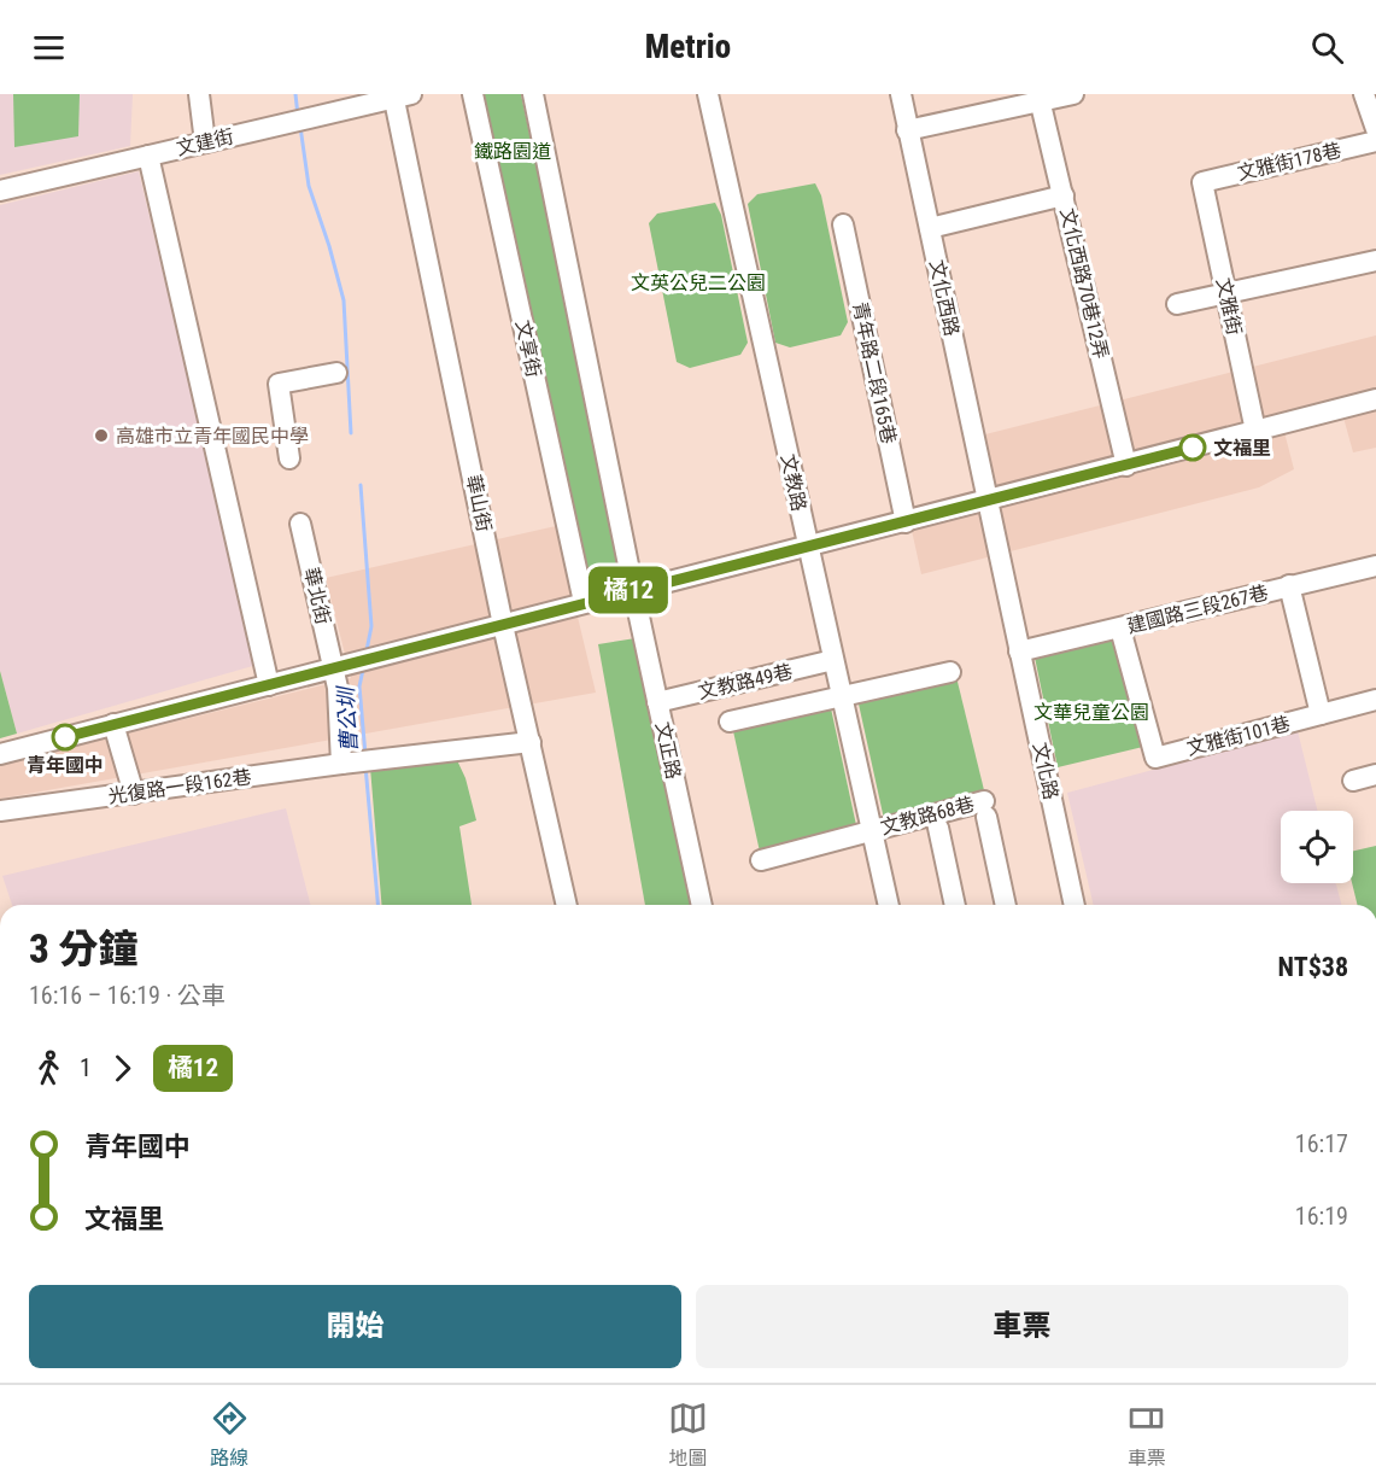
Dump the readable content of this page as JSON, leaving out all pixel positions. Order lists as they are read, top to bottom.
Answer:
{
  "streets": {
    "street": [
      "文建街",
      "文雅街178巷",
      "文化西路70巷12弄",
      "文化西路",
      "文雅街",
      "文享街",
      "青年路二段165巷",
      "文教路",
      "華山街",
      "華北街",
      "建國路三段267巷",
      "文教路49巷",
      "文雅街101巷",
      "文正路",
      "文化路",
      "光復路一段162巷",
      "文教路68巷"
    ]
  },
  "crossings": [
    ["文建街", "華山街"],
    ["文雅街178巷", "文雅街"],
    ["文化西路", "文化路"],
    ["文教路", "文教路49巷"],
    ["文教路", "文教路68巷"],
    ["華山街", "光復路一段162巷"],
    ["華北街", "光復路一段162巷"],
    ["建國路三段267巷", "文雅街101巷"],
    ["建國路三段267巷", "文化路"],
    ["文教路49巷", "文正路"]
  ],
  "water": ["曹公圳"],
  "parks": ["鐵路園道", "文英公兒二公園", "文華兒童公園"],
  "places": ["高雄市立青年國民中學", "文福里", "青年國中"],
  "lines": ["bus line 橘12"],
  "page": {
    "header": "Metrio",
    "on_map": "橘12",
    "heading": ["3 分鐘", "16:16 – 16:19 · 公車", "NT$38"],
    "legs": ["1", "橘12"],
    "list": [
      {
        "name": "青年國中",
        "value": "16:17"
      },
      {
        "name": "文福里",
        "value": "16:19"
      }
    ],
    "buttons": ["開始", "車票"],
    "tabs": ["路線", "地圖", "車票"]
  }
}
